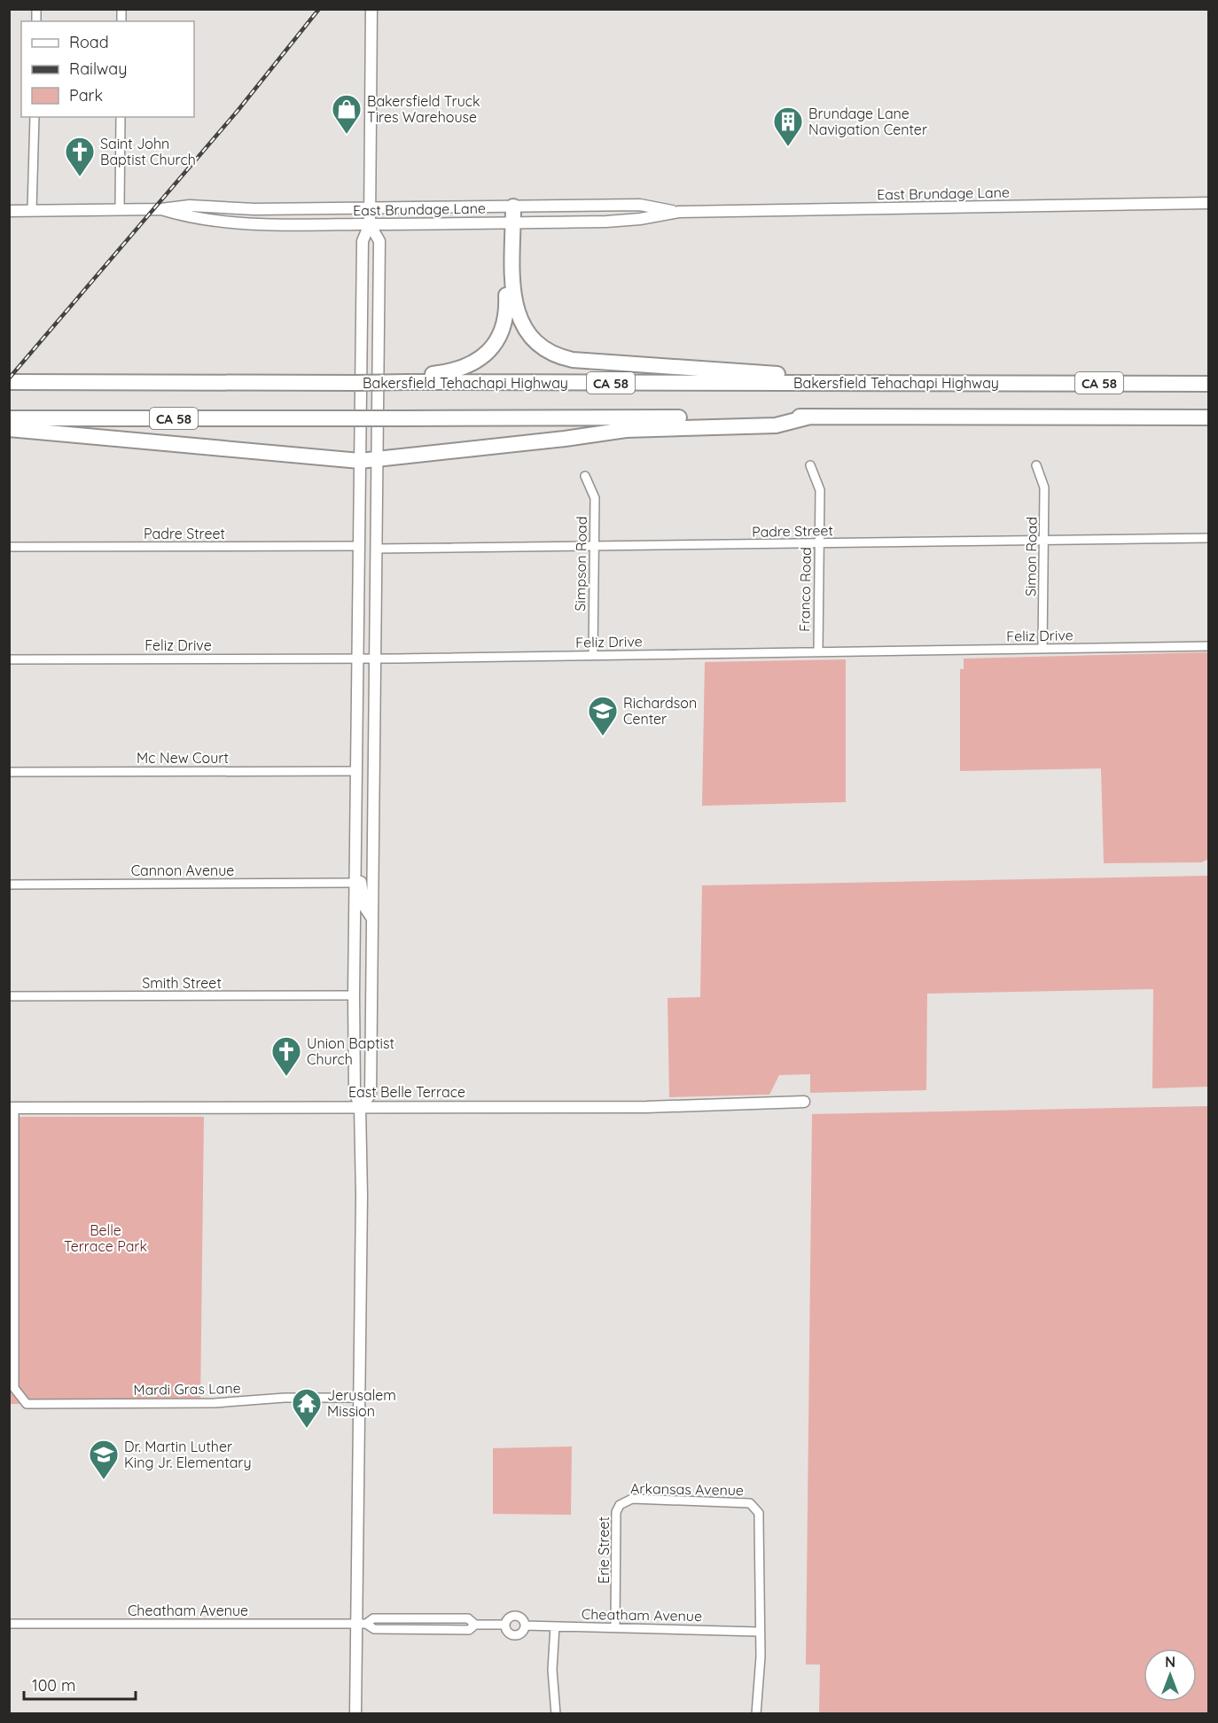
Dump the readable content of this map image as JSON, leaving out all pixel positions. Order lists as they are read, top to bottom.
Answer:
{
  "streets": {
    "highway": ["Bakersfield Tehachapi Highway", "CA 58"],
    "street": [
      "East Brundage Lane",
      "Padre Street",
      "Simon Road",
      "Simpson Road",
      "Franco Road",
      "Feliz Drive",
      "Mc New Court",
      "Cannon Avenue",
      "Smith Street",
      "East Belle Terrace",
      "Mardi Gras Lane",
      "Arkansas Avenue",
      "Erie Street",
      "Cheatham Avenue"
    ]
  },
  "crossings": [
    ["Padre Street", "Simon Road"],
    ["Padre Street", "Simpson Road"],
    ["Padre Street", "Franco Road"],
    ["Simon Road", "Feliz Drive"],
    ["Simpson Road", "Feliz Drive"],
    ["Franco Road", "Feliz Drive"],
    ["East Belle Terrace", "Mardi Gras Lane"],
    ["Arkansas Avenue", "Erie Street"],
    ["Arkansas Avenue", "Cheatham Avenue"],
    ["Erie Street", "Cheatham Avenue"]
  ],
  "parks": ["Belle Terrace Park"],
  "places": {
    "shop": ["Bakersfield Truck Tires Warehouse"],
    "building": ["Brundage Lane Navigation Center"],
    "church": ["Saint John Baptist Church", "Union Baptist Church"],
    "school or university": ["Richardson Center", "Dr. Martin Luther King Jr. Elementary"],
    "temple": ["Jerusalem Mission"]
  },
  "legend": ["Road", "Railway", "Park"],
  "scale_bar": "100 m",
  "north": "top"
}
